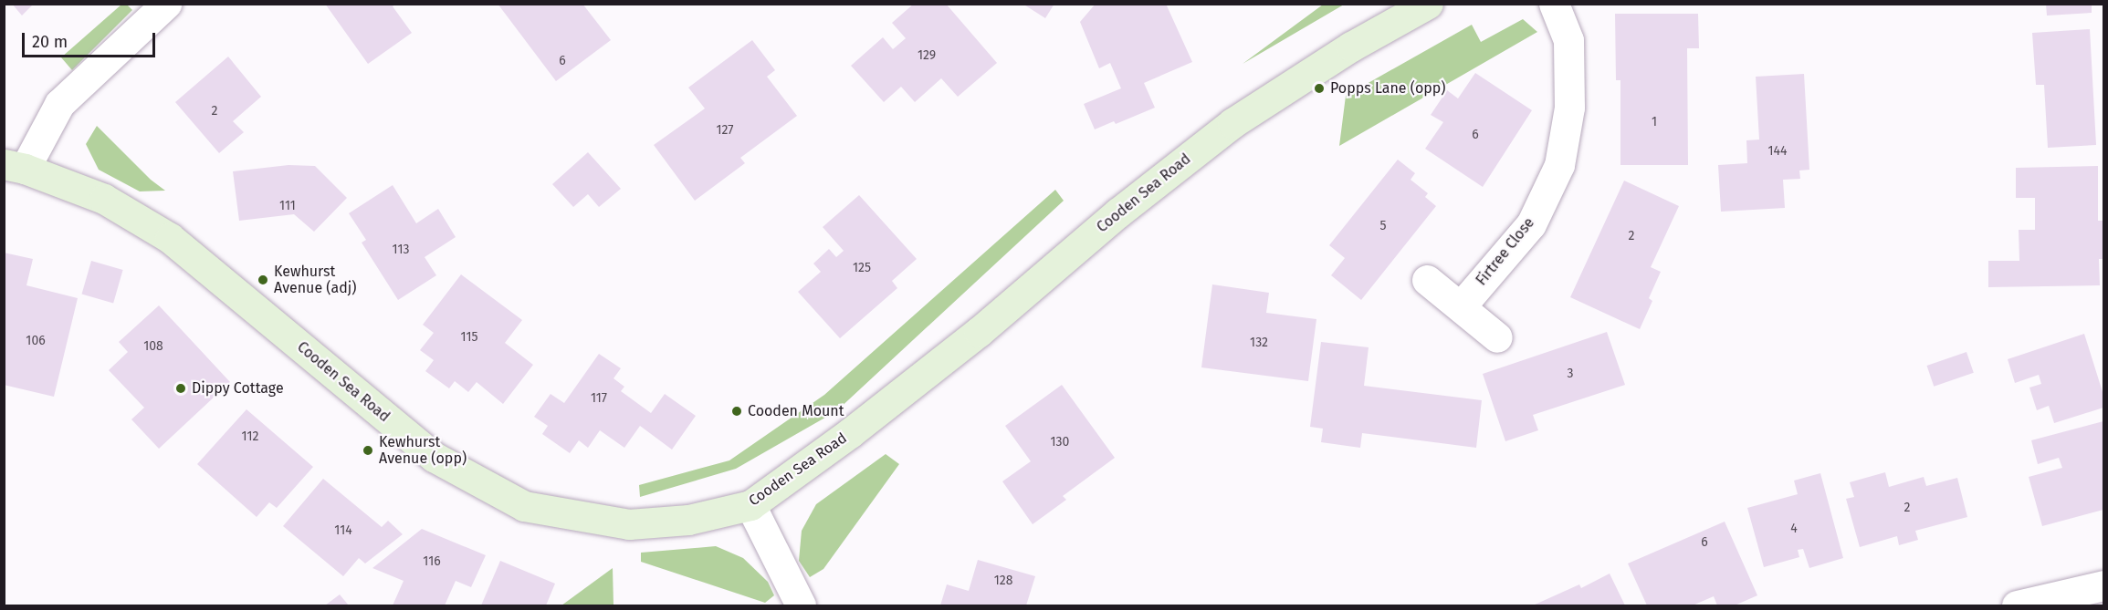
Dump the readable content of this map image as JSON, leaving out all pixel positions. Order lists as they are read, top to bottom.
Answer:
{
  "streets": {
    "main road": ["Cooden Sea Road"],
    "street": ["Firtree Close"]
  },
  "places": [
    "Popps Lane (opp)",
    "Kewhurst Avenue (adj)",
    "Dippy Cottage",
    "Cooden Mount",
    "Kewhurst Avenue (opp)"
  ],
  "house_numbers": [
    "129",
    "6",
    "2",
    "1",
    "127",
    "6",
    "144",
    "111",
    "5",
    "2",
    "113",
    "125",
    "115",
    "106",
    "132",
    "108",
    "3",
    "117",
    "112",
    "130",
    "2",
    "4",
    "114",
    "6",
    "116",
    "128"
  ],
  "scale_bar": "20 m"
}
